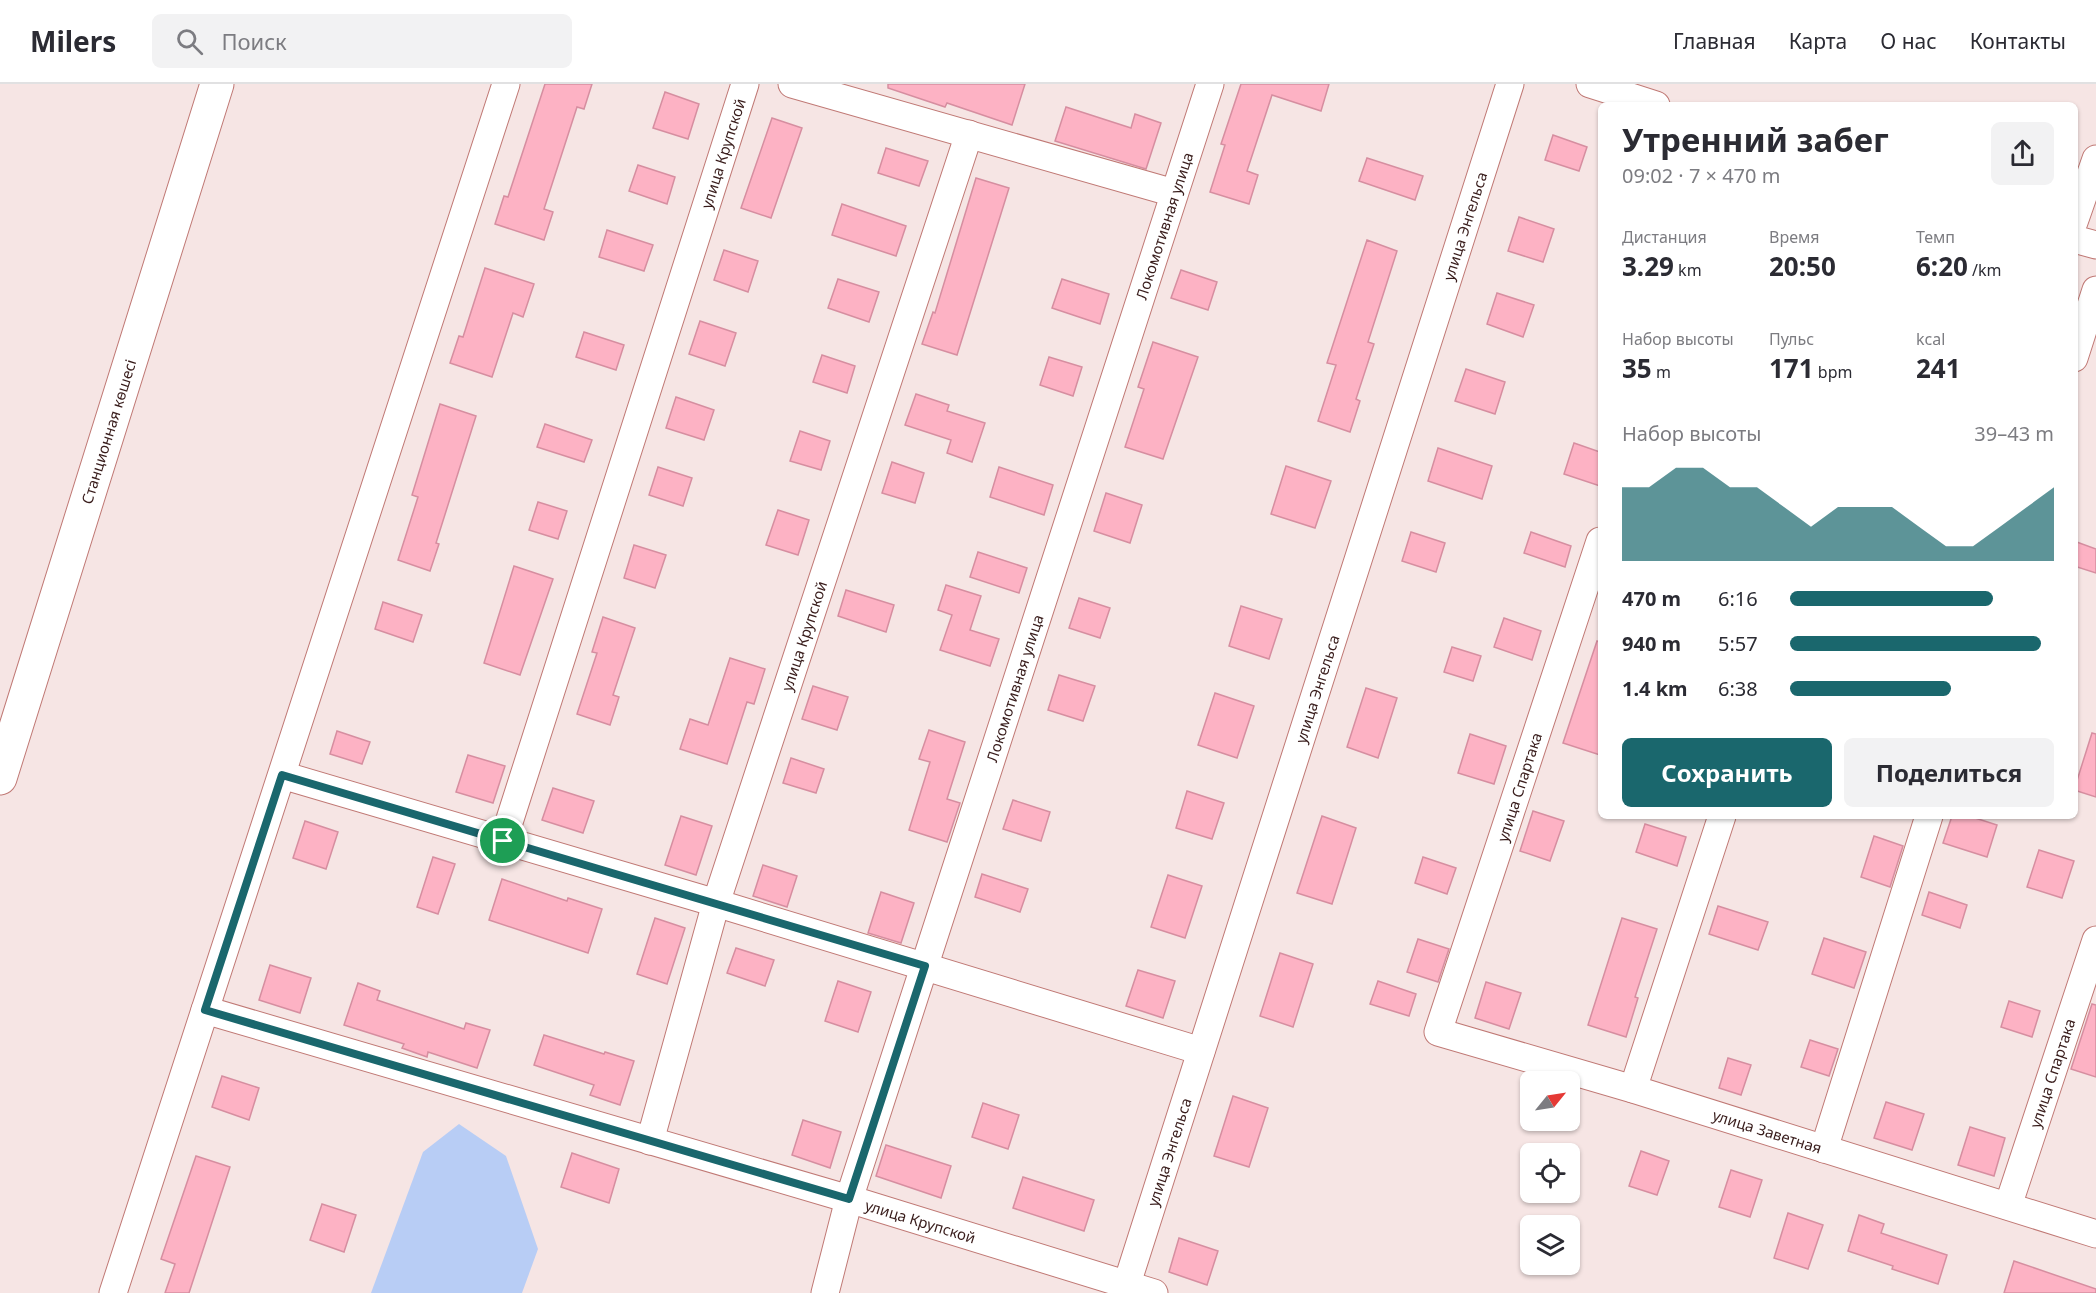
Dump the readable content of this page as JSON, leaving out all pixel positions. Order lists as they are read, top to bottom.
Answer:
{
  "streets": {
    "street": [
      "улица Крупской",
      "Локомотивная улица",
      "улица Энгельса",
      "Станционная көшесі",
      "улица Спартака",
      "улица Заветная"
    ]
  },
  "crossings": [
    ["улица Крупской", "Локомотивная улица"],
    ["улица Крупской", "улица Энгельса"],
    ["улица Спартака", "улица Заветная"]
  ],
  "north": "top right",
  "page": {
    "header": "Milers",
    "search": "Поиск",
    "nav": [
      "Главная",
      "Карта",
      "О нас",
      "Контакты"
    ],
    "heading": ["Утренний забег", "09:02 · 7 × 470 m"],
    "stats": [
      ["Дистанция", "3.29 km"],
      ["Время", "20:50"],
      ["Темп", "6:20 /km"],
      ["Набор высоты", "35 m"],
      ["Пульс", "171 bpm"],
      ["kcal", "241"]
    ],
    "chart": ["Набор высоты", "39–43 m"],
    "list": [
      {
        "name": "470 m",
        "note": "6:16"
      },
      {
        "name": "940 m",
        "note": "5:57"
      },
      {
        "name": "1.4 km",
        "note": "6:38"
      }
    ],
    "buttons": ["Сохранить", "Поделиться"]
  }
}
